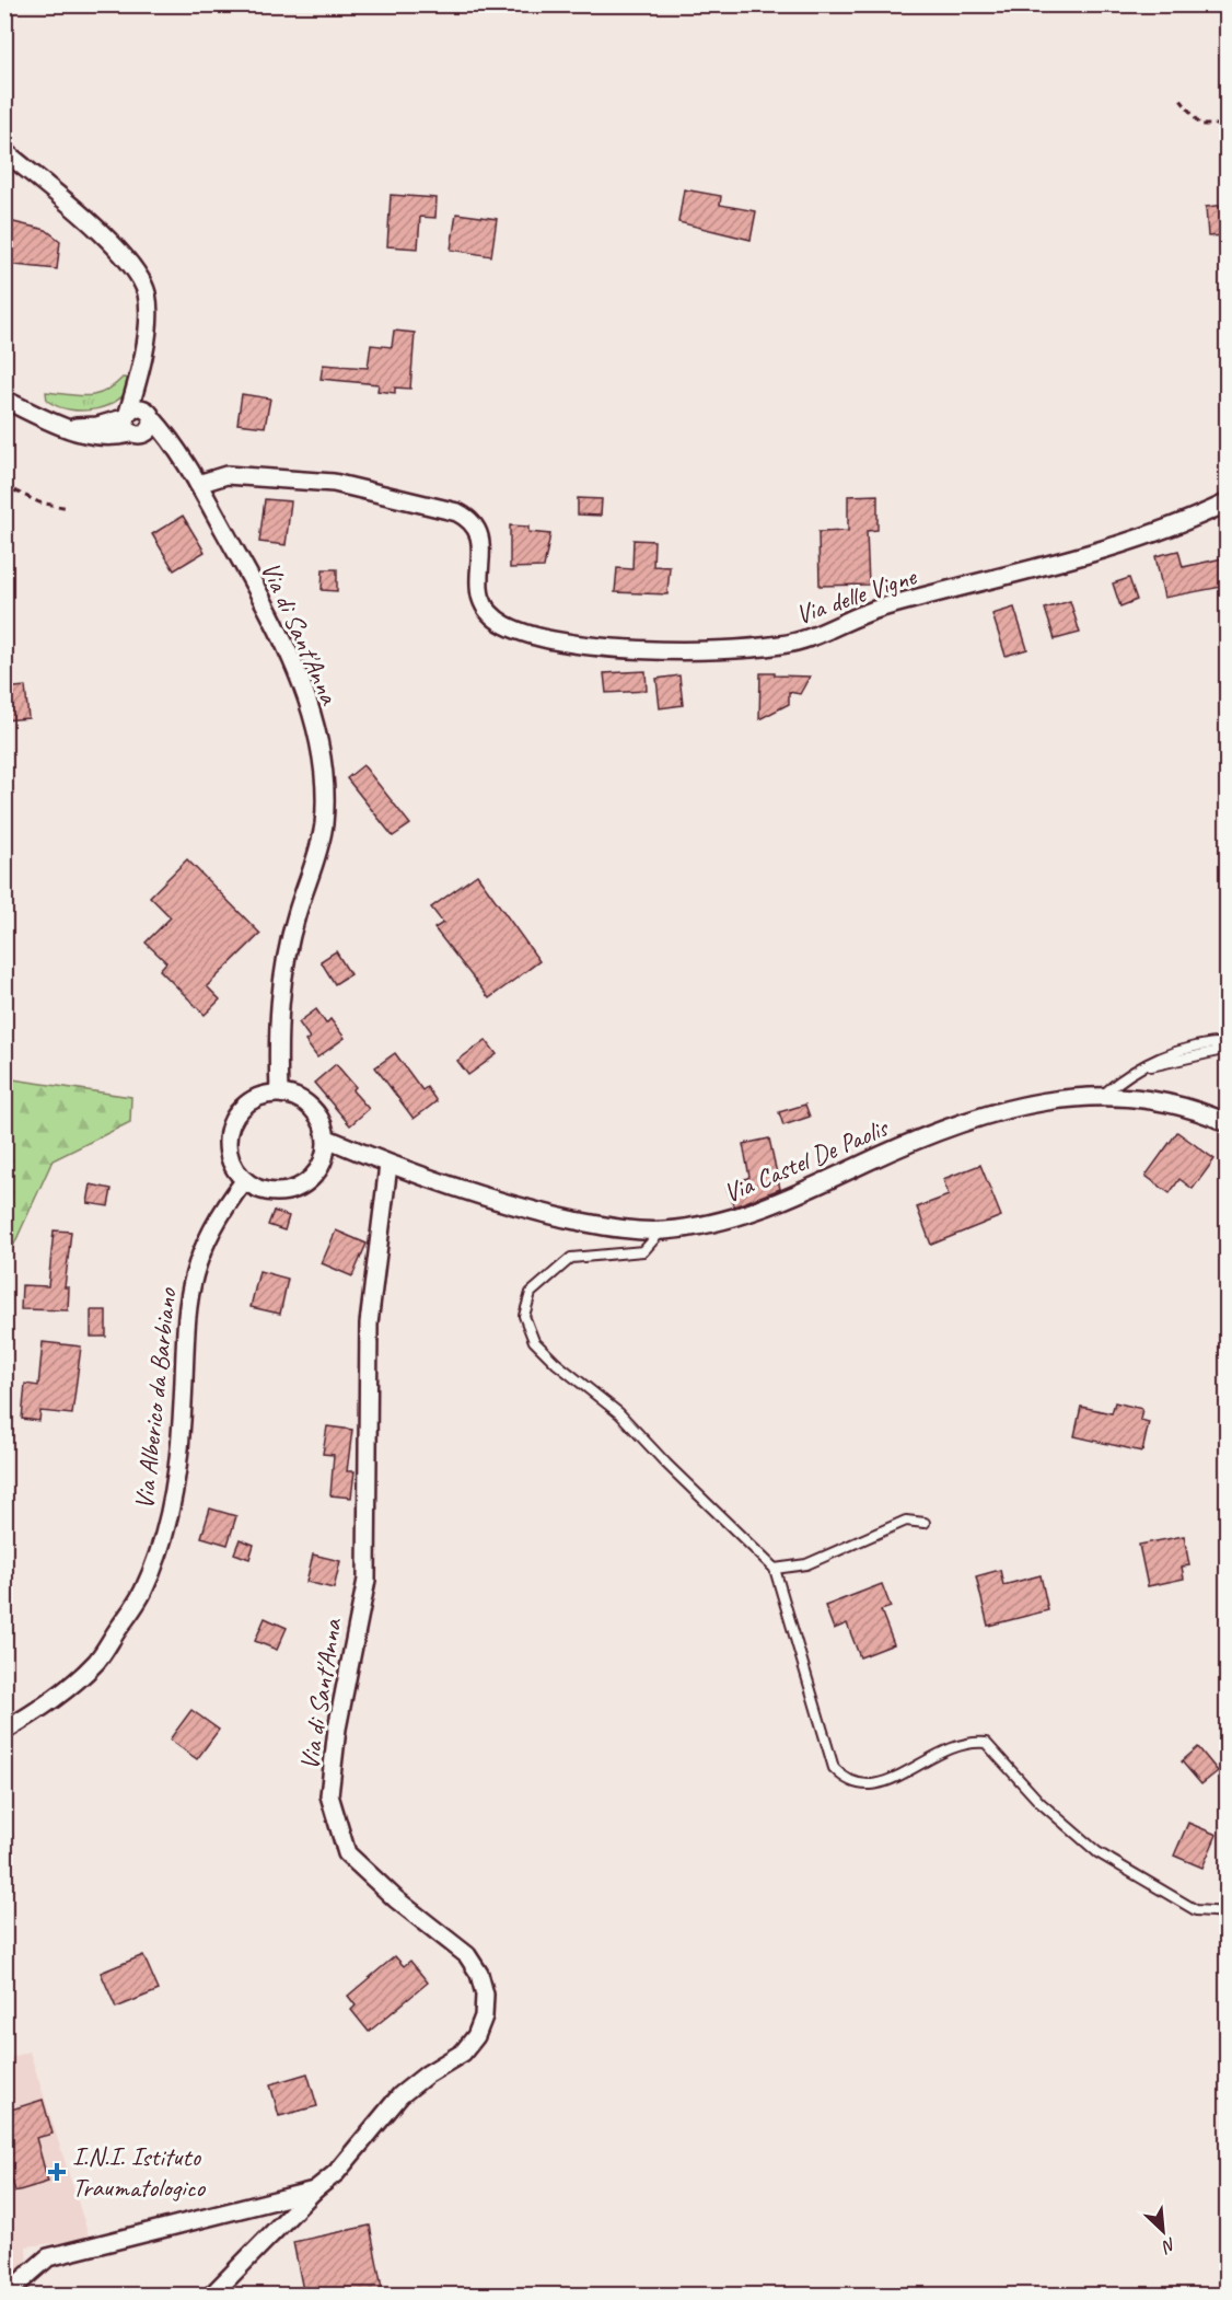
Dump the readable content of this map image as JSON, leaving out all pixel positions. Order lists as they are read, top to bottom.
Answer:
{
  "streets": {
    "street": [
      "Via delle Vigne",
      "Via di Sant'Anna",
      "Via Castel De Paolis",
      "Via Alberico da Barbiano"
    ]
  },
  "crossings": [
    ["Via delle Vigne", "Via di Sant'Anna"],
    ["Via di Sant'Anna", "Via Castel De Paolis"],
    ["Via di Sant'Anna", "Via Alberico da Barbiano"],
    ["Via Castel De Paolis", "Via Alberico da Barbiano"]
  ],
  "places": {
    "health": ["I.N.I. Istituto Traumatologico"]
  },
  "north": "bottom right"
}
